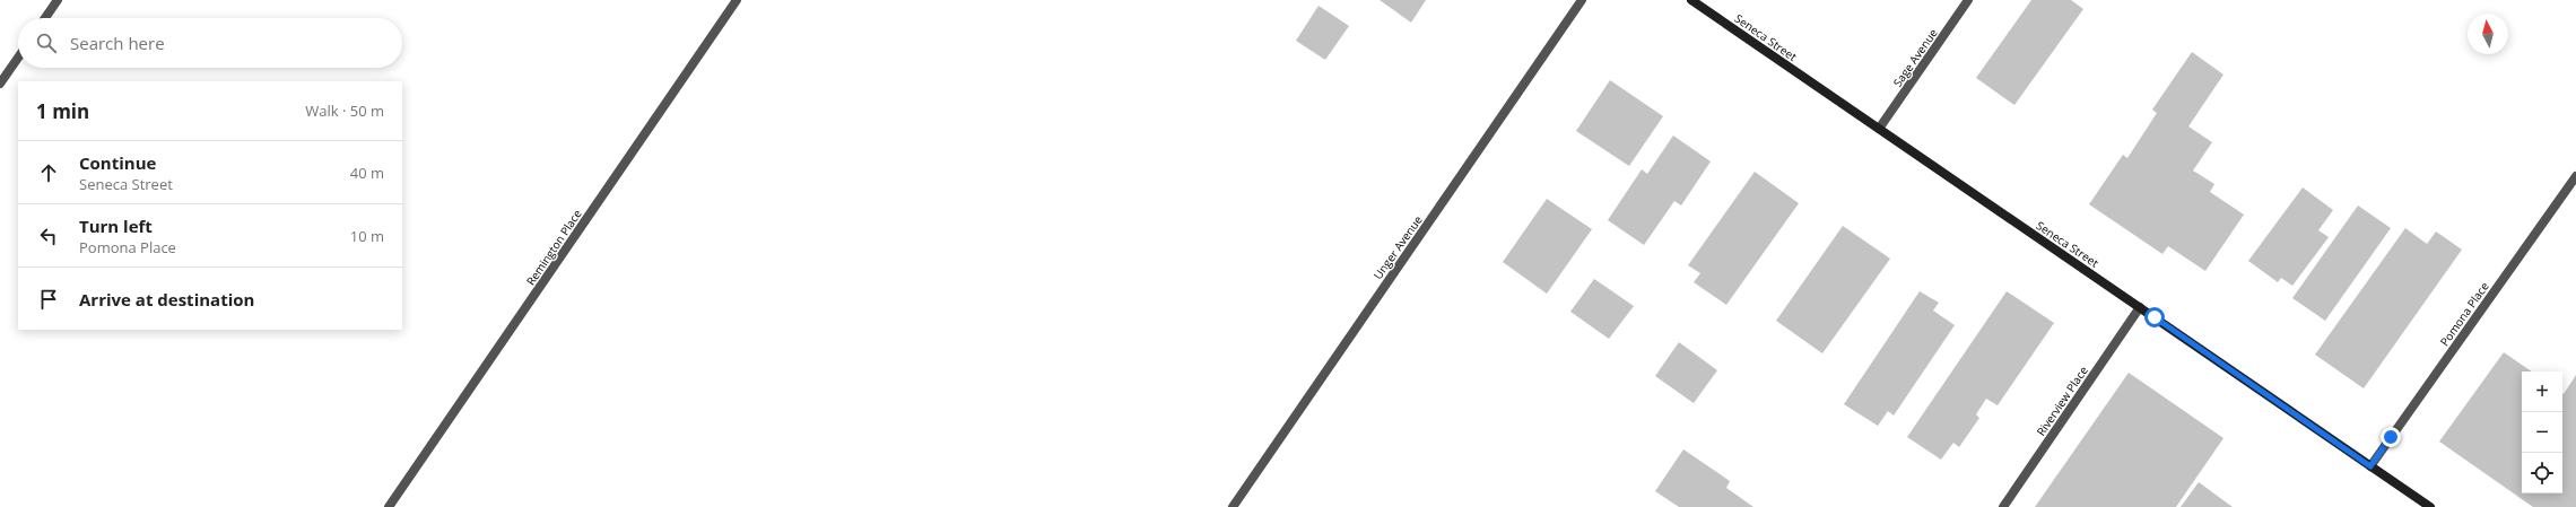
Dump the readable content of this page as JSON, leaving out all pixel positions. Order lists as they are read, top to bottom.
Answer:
{
  "streets": {
    "main road": ["Seneca Street"],
    "street": [
      "Sage Avenue",
      "Remington Place",
      "Unger Avenue",
      "Pomona Place",
      "Riverview Place"
    ]
  },
  "crossings": [
    ["Seneca Street", "Sage Avenue"],
    ["Seneca Street", "Pomona Place"],
    ["Seneca Street", "Riverview Place"]
  ],
  "north": "top",
  "page": {
    "search": "Search here",
    "heading": ["1 min", "Walk · 50 m"],
    "list": [
      ["Continue", "Seneca Street", "40 m"],
      ["Turn left", "Pomona Place", "10 m"],
      "Arrive at destination"
    ],
    "map_buttons": ["+", "−"]
  }
}
